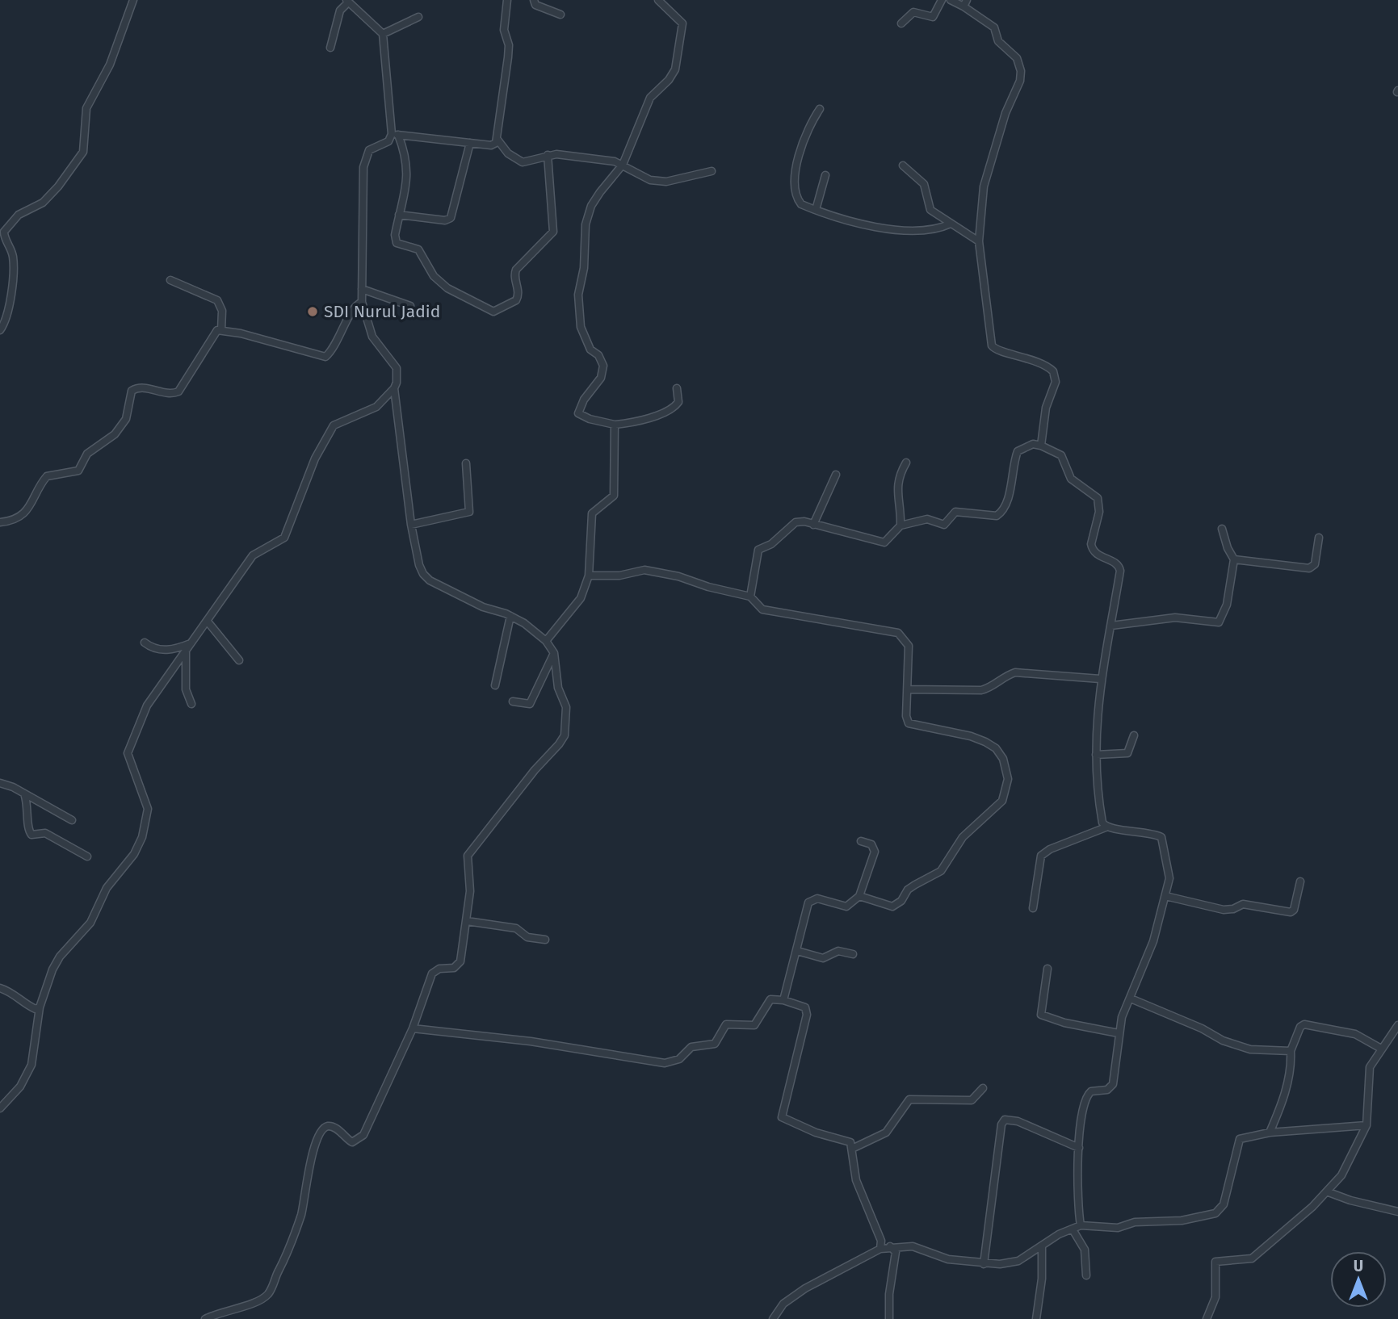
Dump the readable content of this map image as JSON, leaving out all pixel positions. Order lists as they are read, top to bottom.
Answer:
{
  "places": ["SDI Nurul Jadid"],
  "north": "top"
}
